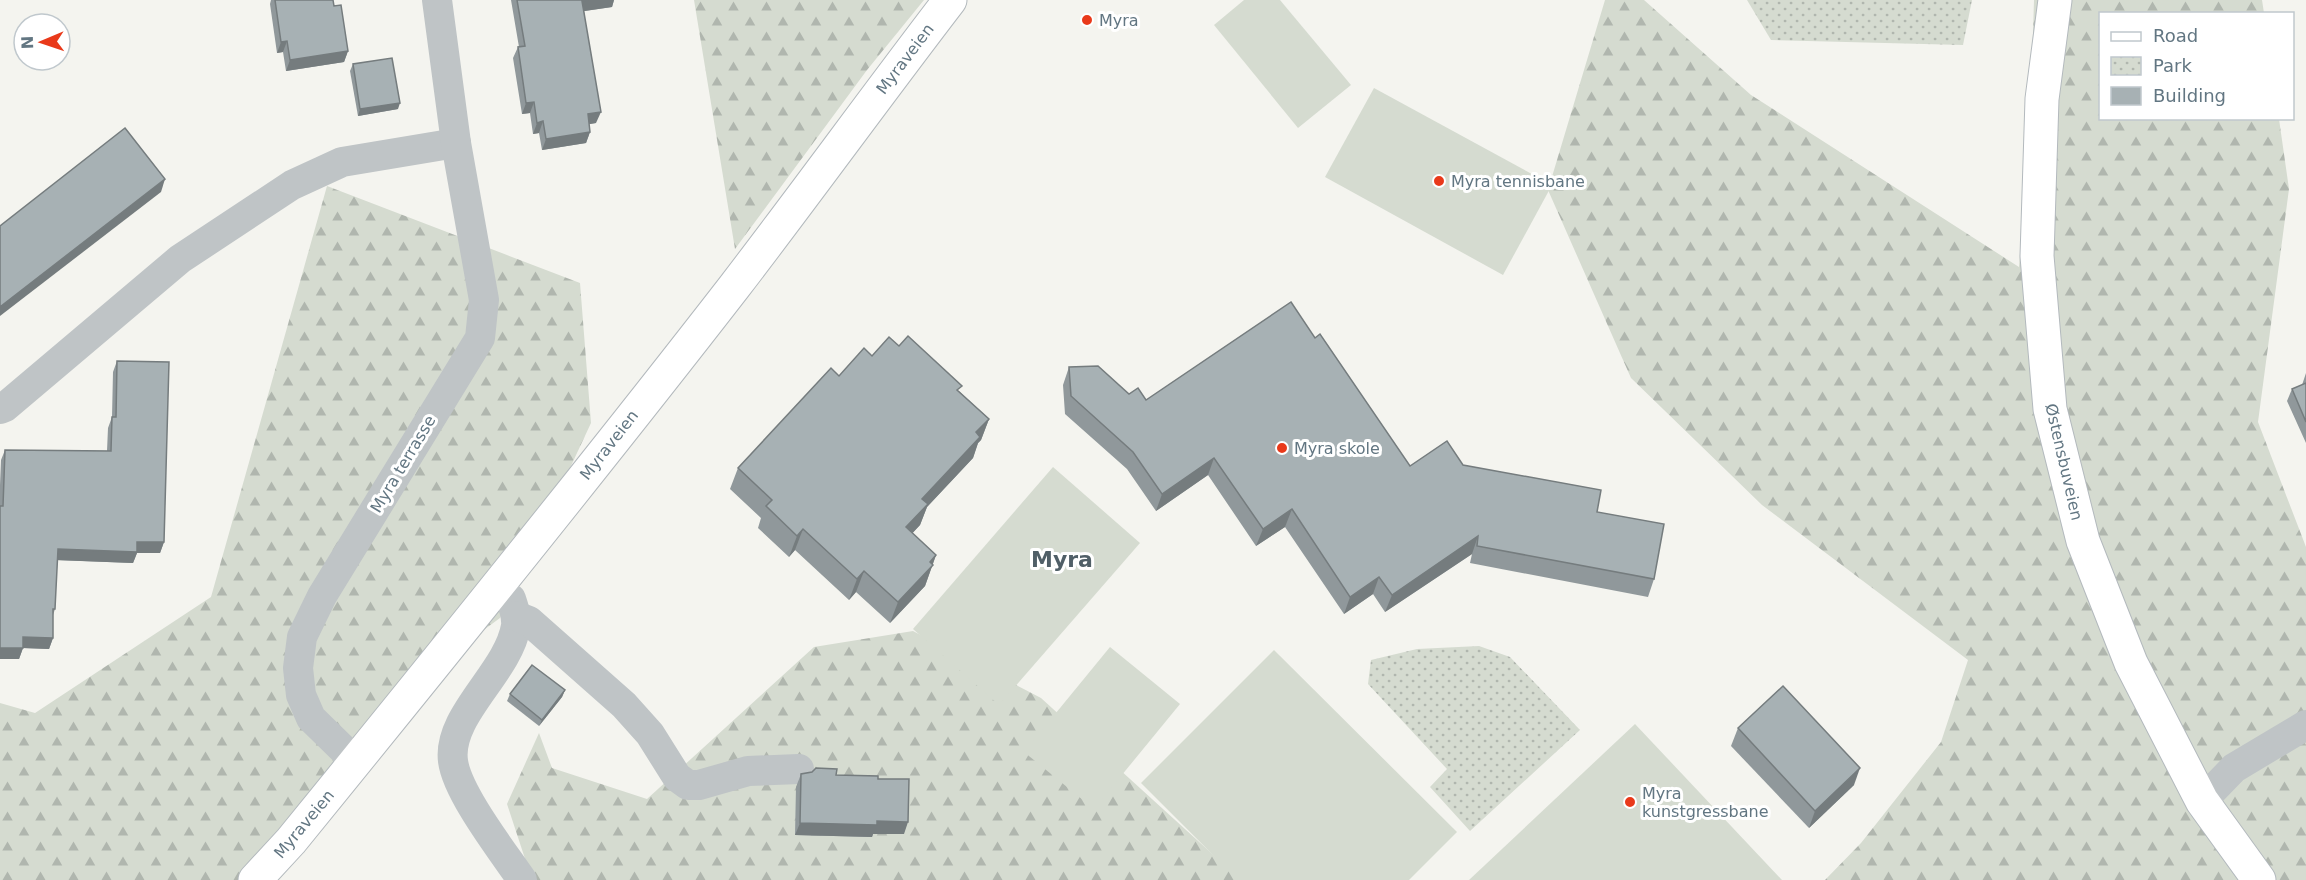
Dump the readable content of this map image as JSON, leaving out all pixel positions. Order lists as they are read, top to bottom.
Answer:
{
  "streets": {
    "main road": ["Myraveien", "Østensbuveien"],
    "street": ["Myra terrasse"]
  },
  "crossings": [
    ["Myraveien", "Myra terrasse"]
  ],
  "districts": ["Myra"],
  "places": [
    "Myra",
    "Myra tennisbane",
    "Myra skole",
    "Myra kunstgressbane"
  ],
  "legend": ["Road", "Park", "Building"],
  "north": "left"
}
